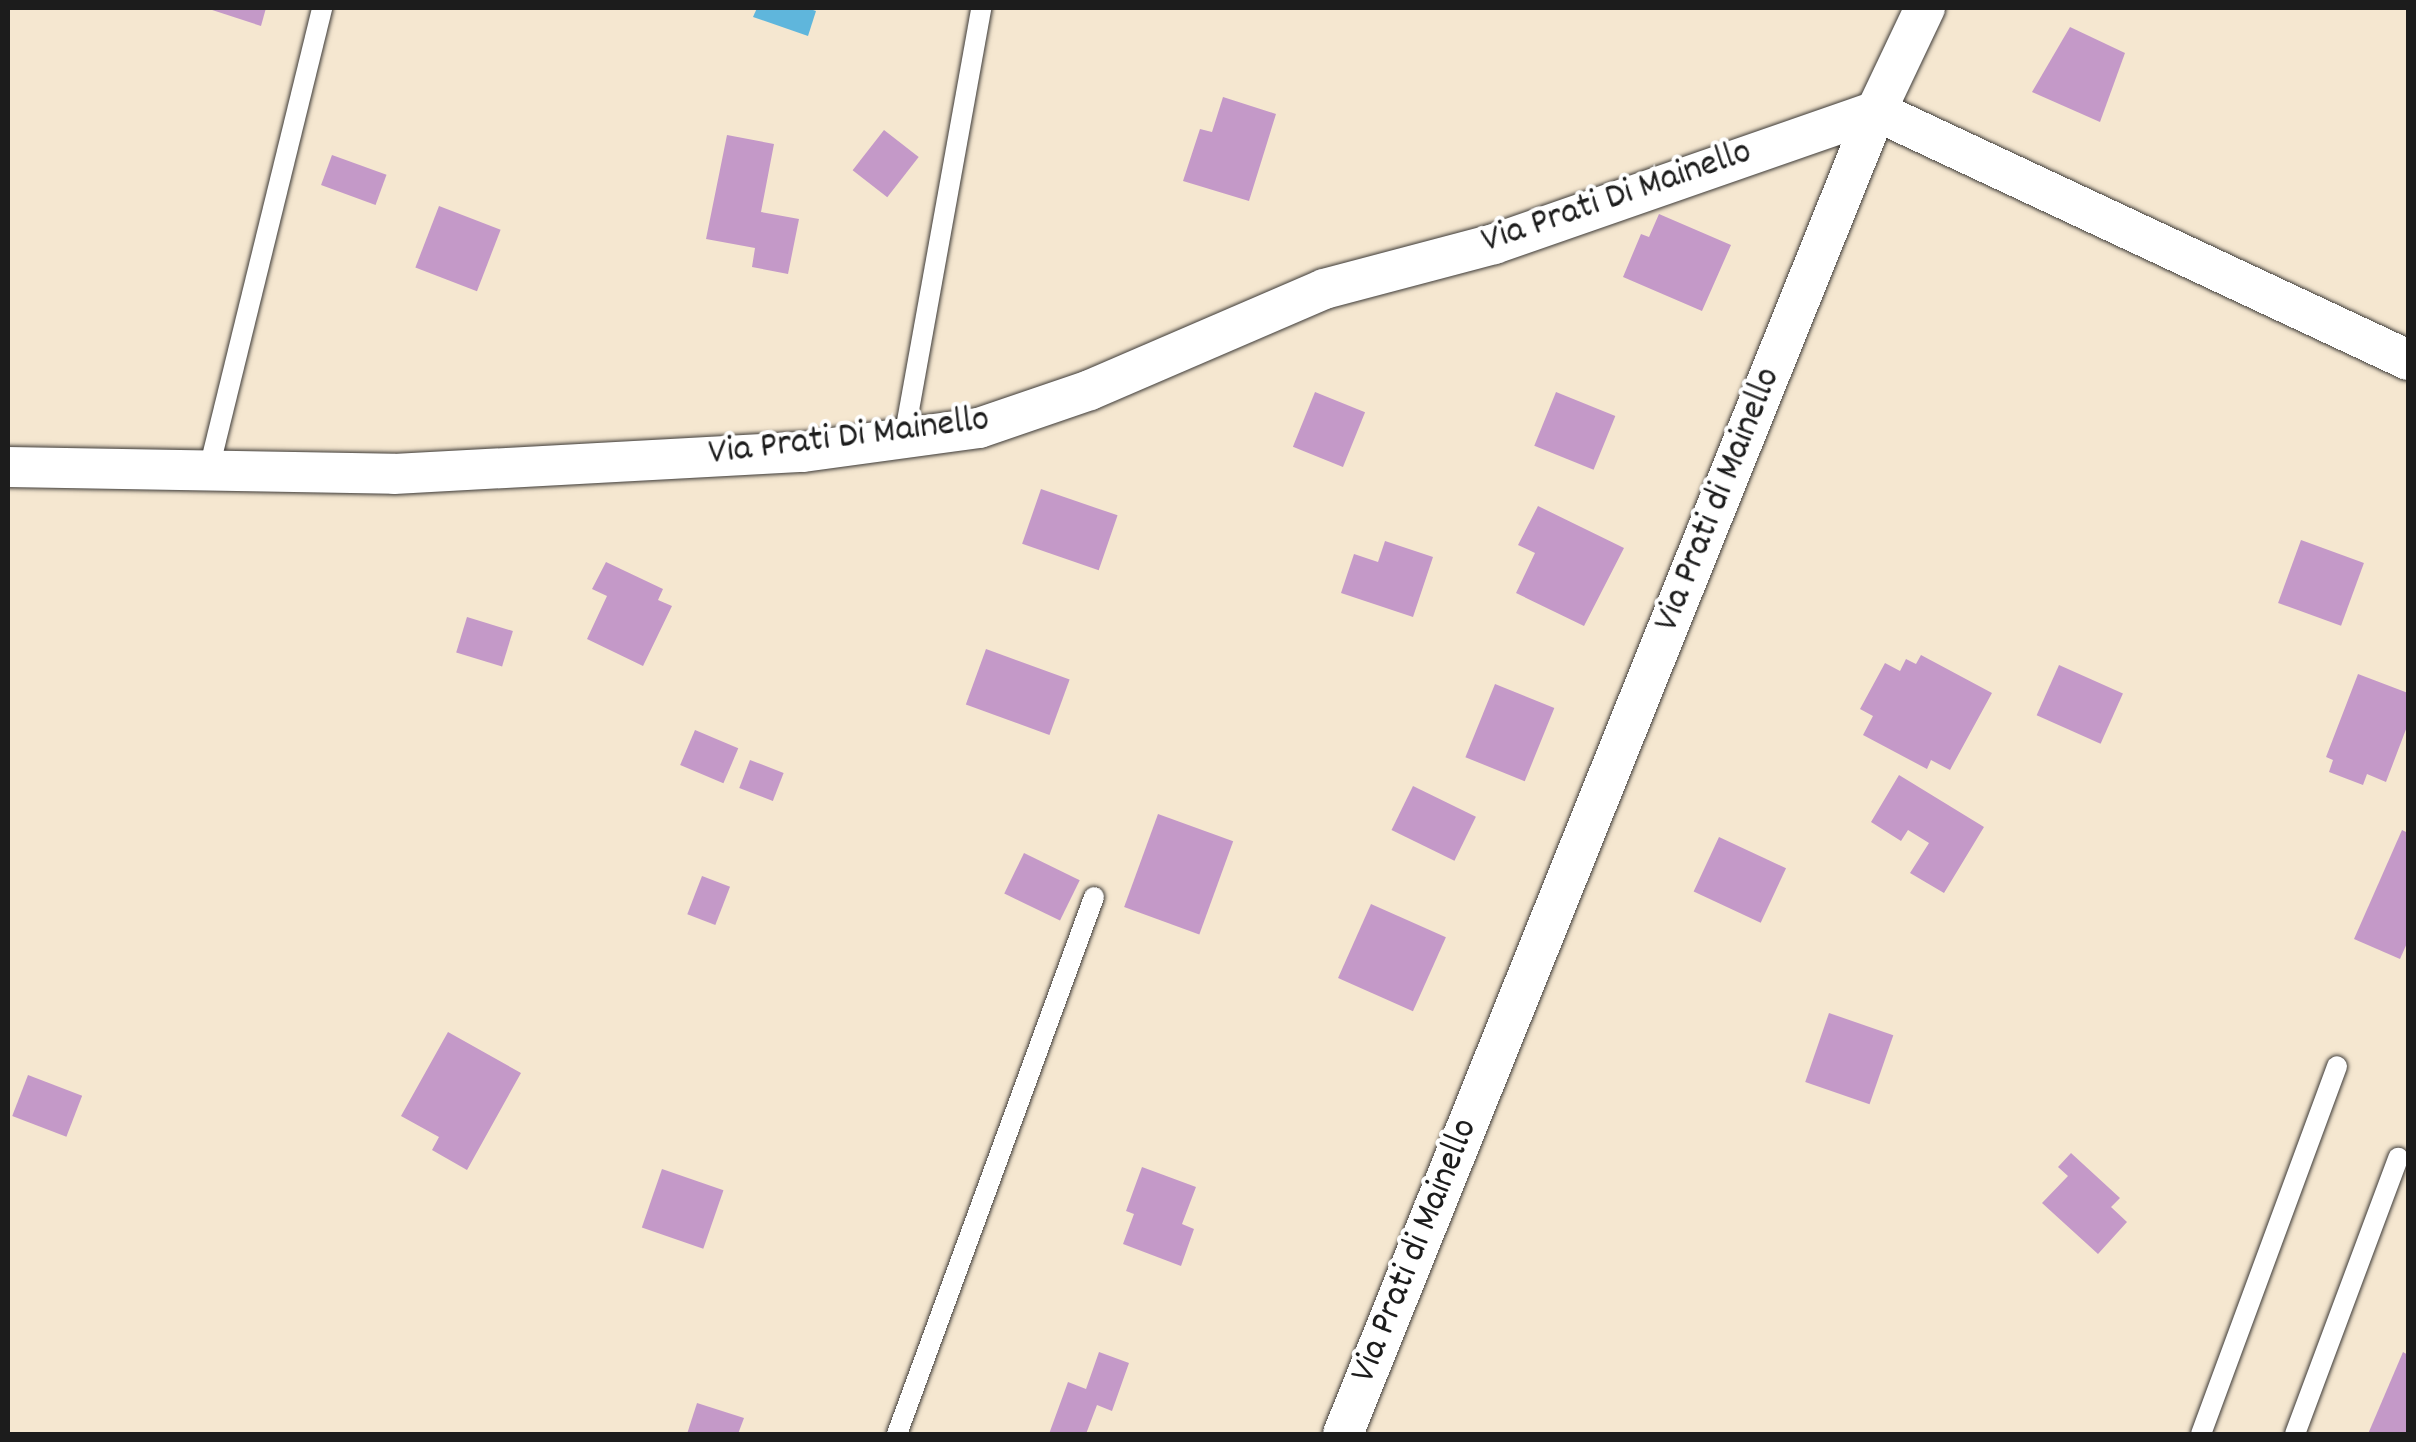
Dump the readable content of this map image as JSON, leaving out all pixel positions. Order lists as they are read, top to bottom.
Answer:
{
  "streets": {
    "street": ["Via Prati Di Mainello", "Via Prati di Mainello"]
  },
  "crossings": [
    ["Via Prati Di Mainello", "Via Prati di Mainello"]
  ]
}
